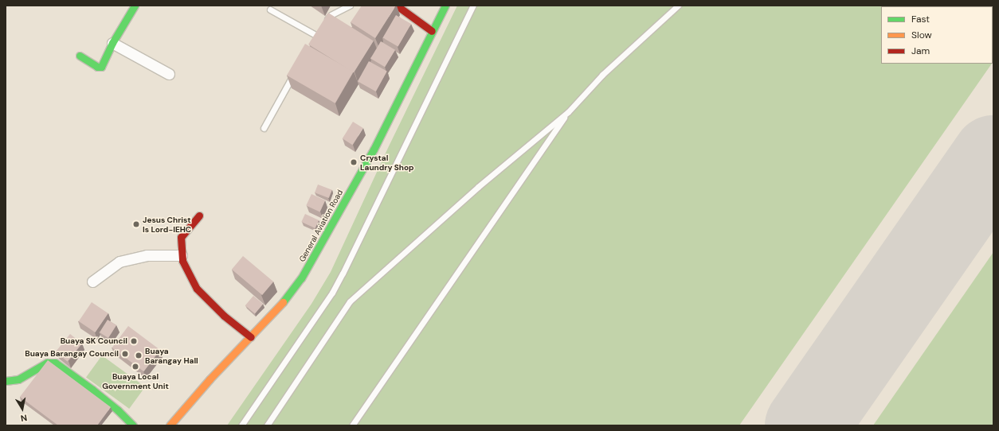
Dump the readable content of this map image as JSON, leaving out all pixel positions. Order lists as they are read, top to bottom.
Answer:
{
  "streets": {
    "main road": ["General Aviation Road"]
  },
  "places": [
    "Crystal Laundry Shop",
    "Jesus Christ Is Lord-IEHC",
    "Buaya SK Council",
    "Buaya Barangay Council",
    "Buaya Barangay Hall",
    "Buaya Local Government Unit"
  ],
  "legend": ["Fast", "Slow", "Jam"],
  "north": "bottom"
}
